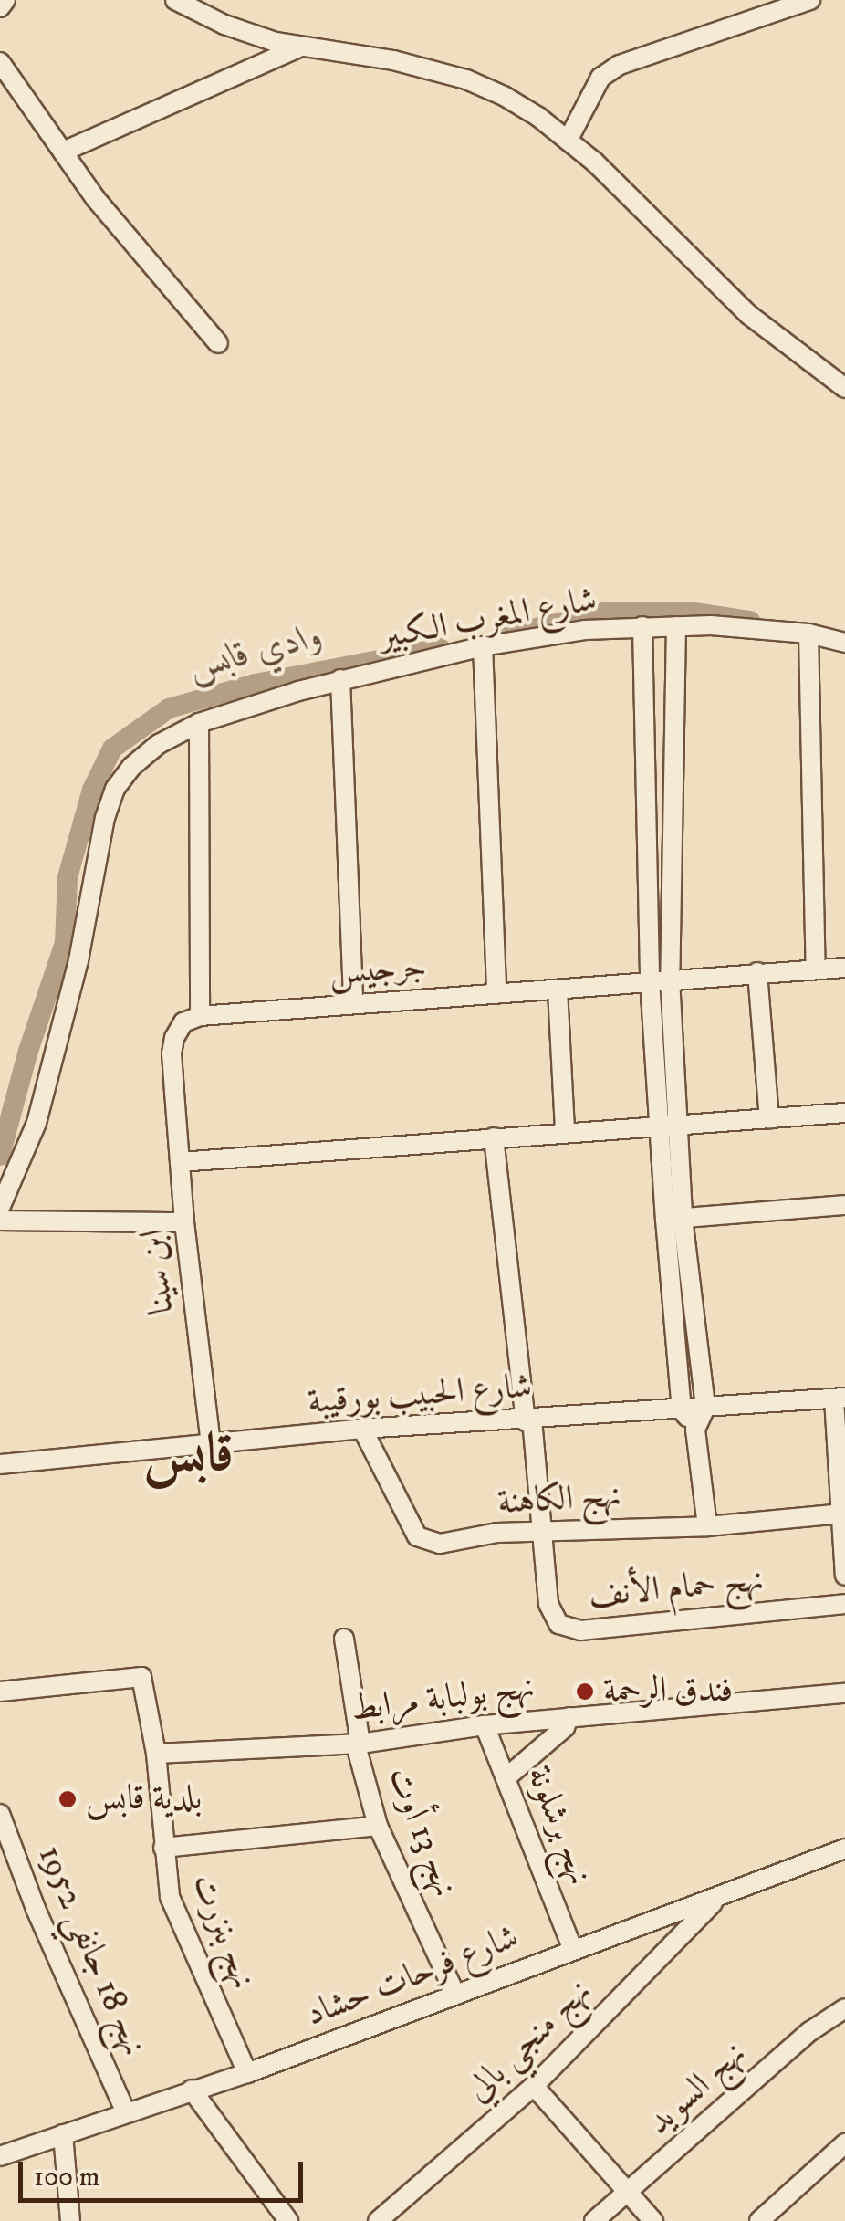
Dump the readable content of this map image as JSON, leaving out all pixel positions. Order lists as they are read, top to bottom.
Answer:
{
  "streets": {
    "street": [
      "شارع المغرب الكبير",
      "جرجيس",
      "ابن سينا",
      "شارع الحبيب بورقيبة",
      "نهج الكاهنة",
      "نهج حمام الأنف",
      "نهج بولبابة مرابط",
      "نهج برشلونة",
      "نهج 13 أوت",
      "نهج بنزرت",
      "نهج 18 جانفي 1952",
      "شارع فرحات حشاد",
      "نهج منجي بالي",
      "نهج السويد"
    ]
  },
  "crossings": [
    ["جرجيس", "ابن سينا"],
    ["ابن سينا", "شارع الحبيب بورقيبة"],
    ["شارع الحبيب بورقيبة", "نهج الكاهنة"],
    ["شارع الحبيب بورقيبة", "نهج حمام الأنف"],
    ["نهج الكاهنة", "نهج حمام الأنف"],
    ["نهج بولبابة مرابط", "نهج برشلونة"],
    ["نهج بولبابة مرابط", "نهج 13 أوت"],
    ["نهج بولبابة مرابط", "نهج بنزرت"],
    ["نهج برشلونة", "شارع فرحات حشاد"],
    ["نهج 13 أوت", "شارع فرحات حشاد"],
    ["نهج بنزرت", "شارع فرحات حشاد"],
    ["نهج 18 جانفي 1952", "شارع فرحات حشاد"],
    ["شارع فرحات حشاد", "نهج منجي بالي"]
  ],
  "districts": ["قابس"],
  "water": ["وادي قابس"],
  "places": ["فندق الرحمة", "بلدية قابس"],
  "scale_bar": "100 m"
}
